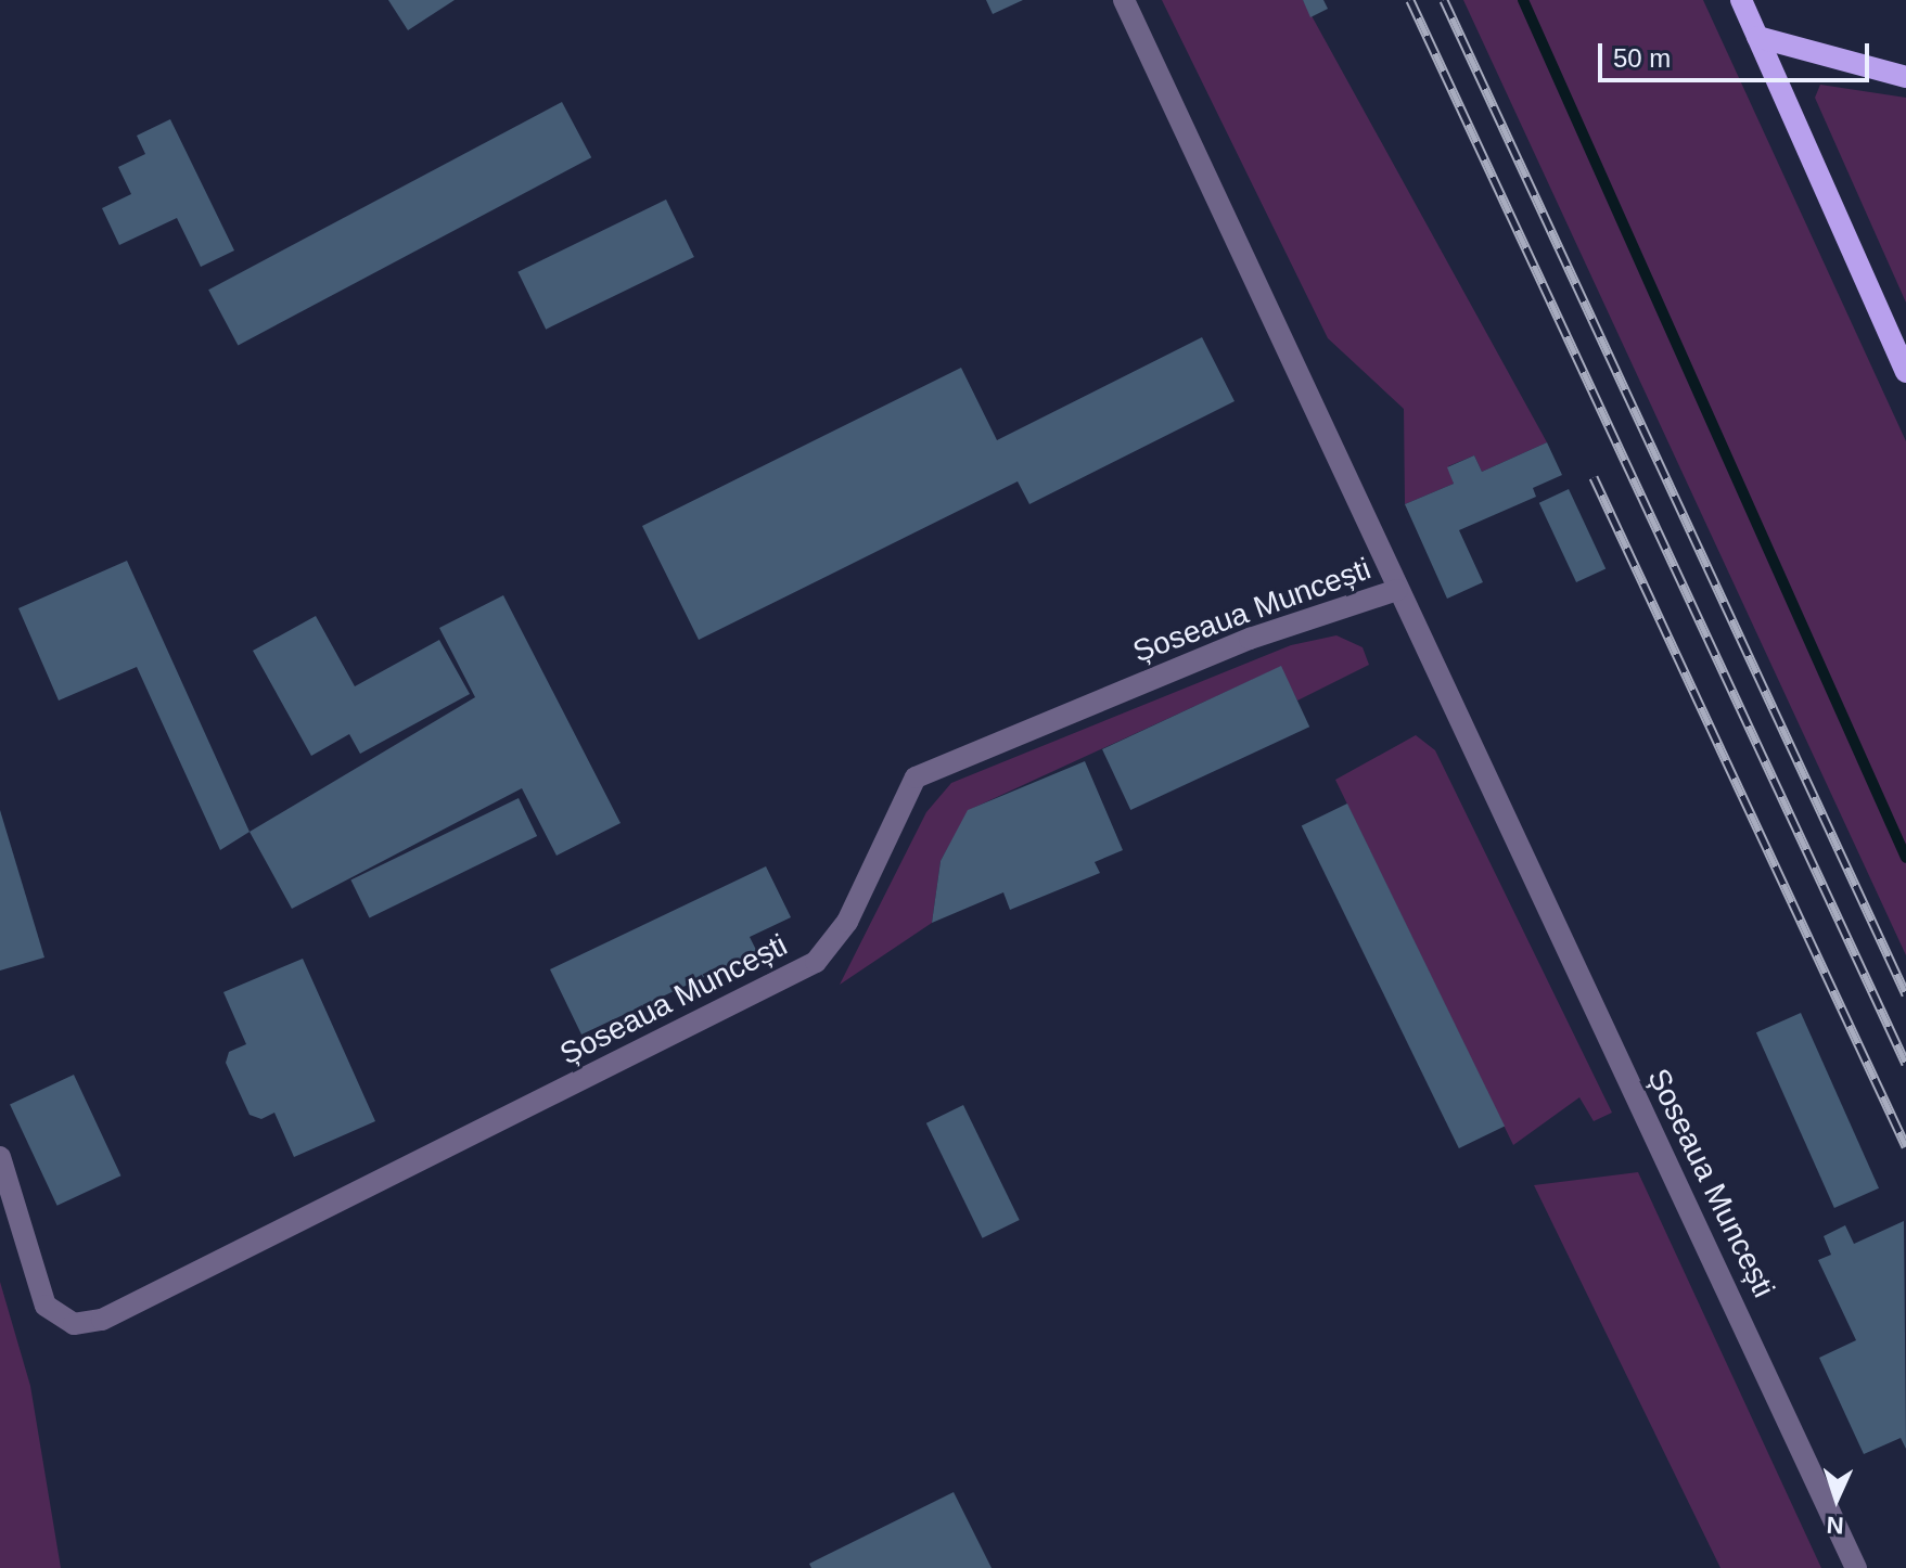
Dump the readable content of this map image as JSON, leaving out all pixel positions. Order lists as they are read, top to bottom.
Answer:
{
  "streets": {
    "lane": ["Șoseaua Muncești"]
  },
  "scale_bar": "50 m",
  "north": "bottom"
}
